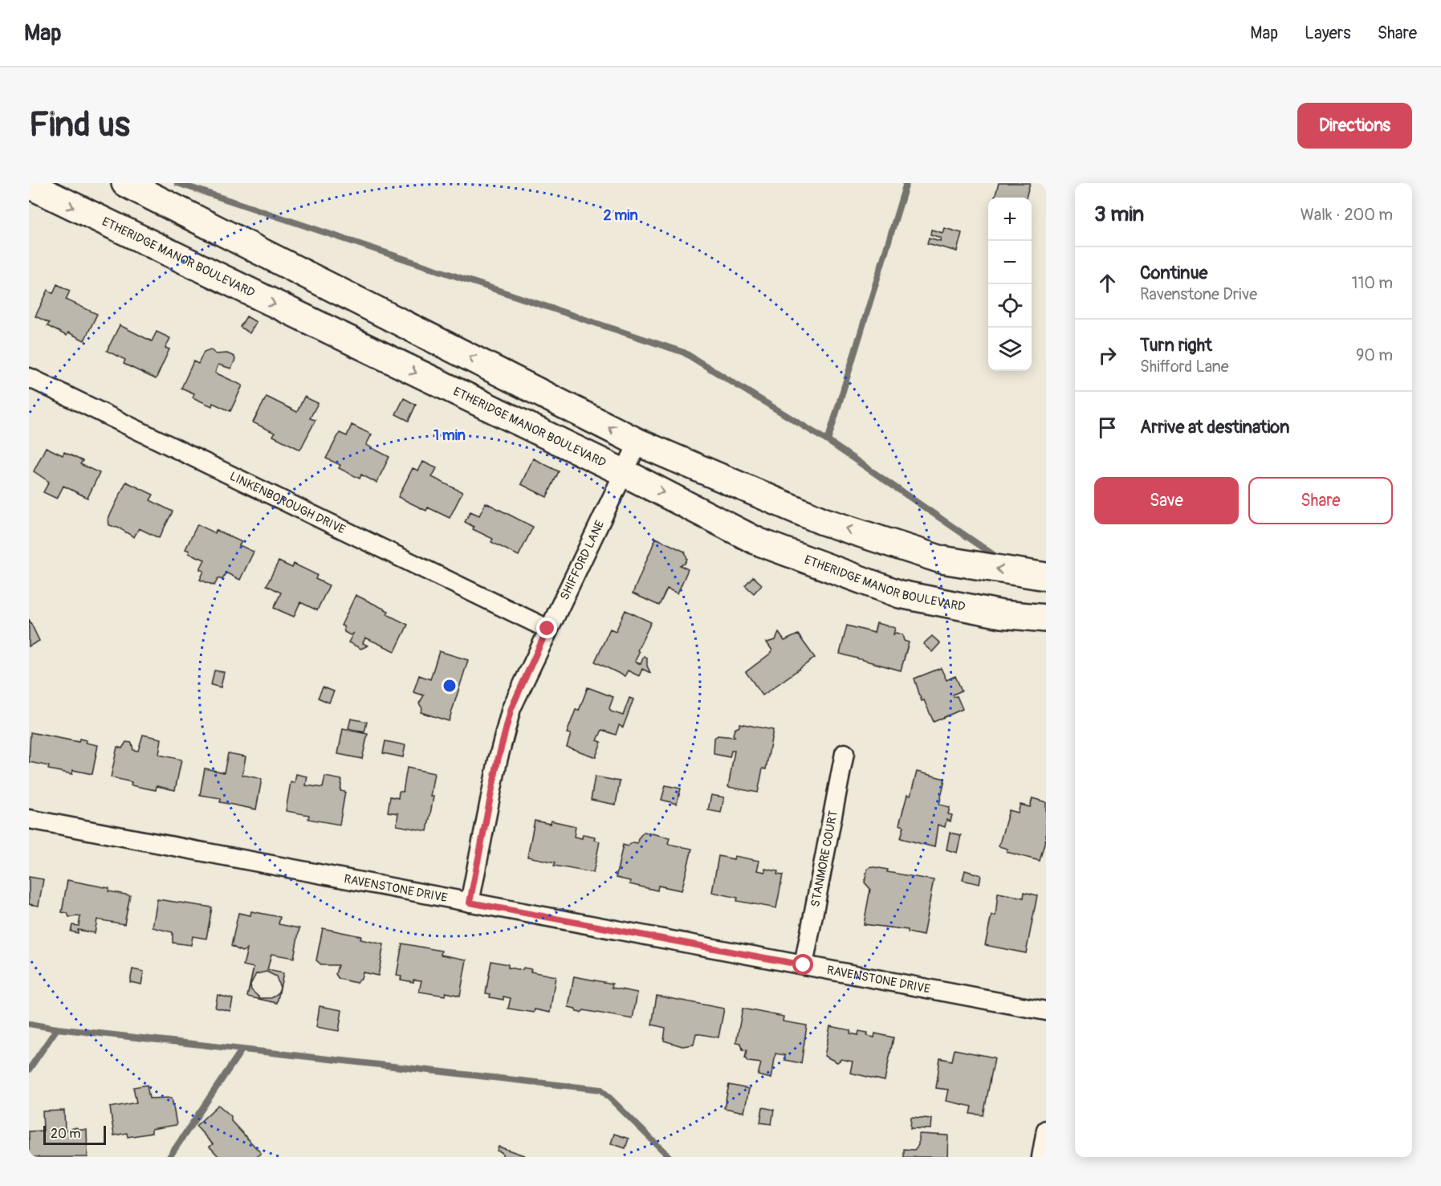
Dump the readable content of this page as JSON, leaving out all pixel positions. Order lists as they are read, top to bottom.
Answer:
{
  "streets": {
    "main road": ["ETHERIDGE MANOR BOULEVARD"],
    "street": [
      "LINKENBOROUGH DRIVE",
      "SHIFFORD LANE",
      "STANMORE COURT",
      "RAVENSTONE DRIVE"
    ]
  },
  "crossings": [
    ["ETHERIDGE MANOR BOULEVARD", "SHIFFORD LANE"],
    ["LINKENBOROUGH DRIVE", "SHIFFORD LANE"],
    ["SHIFFORD LANE", "RAVENSTONE DRIVE"],
    ["STANMORE COURT", "RAVENSTONE DRIVE"]
  ],
  "scale_bar": "20 m",
  "page": {
    "header": "Map",
    "nav": ["Map", "Layers", "Share"],
    "buttons": [
      "Directions",
      ["Save", "Share"]
    ],
    "title": "Find us",
    "heading": ["3 min", "Walk · 200 m"],
    "map_buttons": ["+", "−"],
    "list": [
      ["Continue", "Ravenstone Drive", "110 m"],
      ["Turn right", "Shifford Lane", "90 m"],
      "Arrive at destination"
    ],
    "scale": "20 m"
  },
  "rings": ["2 min", "1 min"]
}
